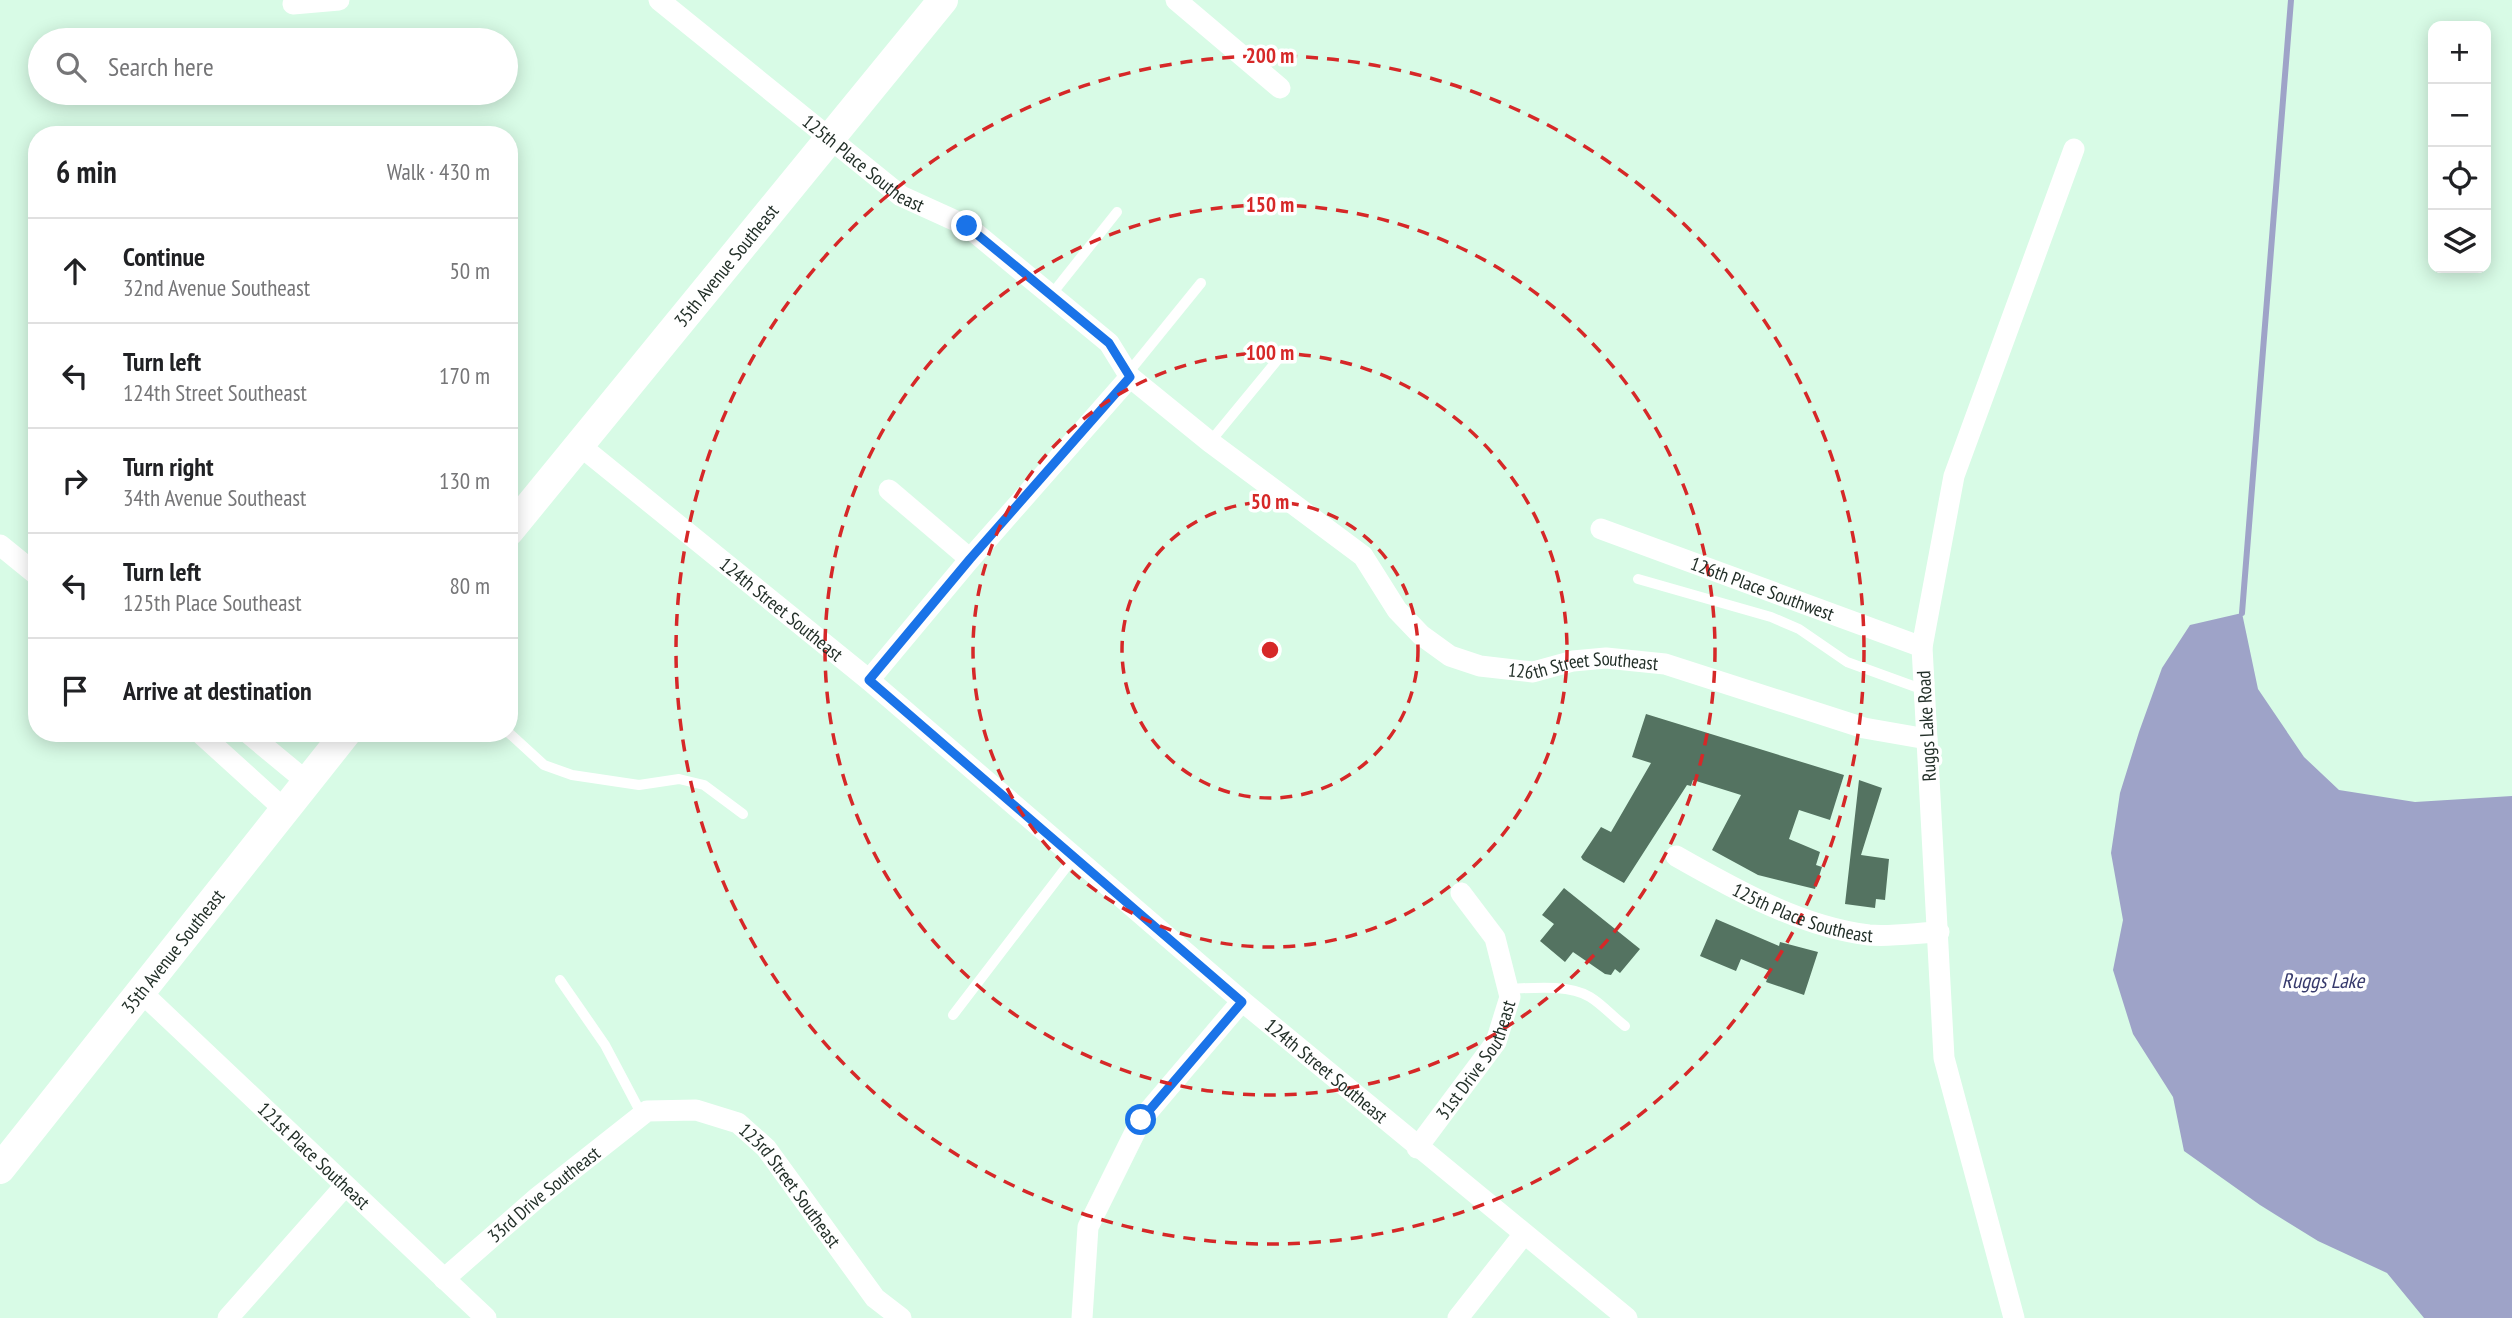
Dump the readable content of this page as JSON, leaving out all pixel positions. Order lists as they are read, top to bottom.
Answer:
{
  "streets": {
    "street": [
      "125th Place Southeast",
      "35th Avenue Southeast",
      "126th Place Southwest",
      "124th Street Southeast",
      "126th Street Southeast",
      "Ruggs Lake Road",
      "31st Drive Southeast",
      "121st Place Southeast",
      "123rd Street Southeast",
      "33rd Drive Southeast"
    ]
  },
  "crossings": [
    ["125th Place Southeast", "35th Avenue Southeast"],
    ["125th Place Southeast", "126th Street Southeast"],
    ["125th Place Southeast", "Ruggs Lake Road"],
    ["35th Avenue Southeast", "124th Street Southeast"],
    ["35th Avenue Southeast", "121st Place Southeast"],
    ["126th Place Southwest", "Ruggs Lake Road"],
    ["124th Street Southeast", "31st Drive Southeast"],
    ["126th Street Southeast", "Ruggs Lake Road"],
    ["121st Place Southeast", "33rd Drive Southeast"],
    ["123rd Street Southeast", "33rd Drive Southeast"]
  ],
  "water": ["Ruggs Lake"],
  "page": {
    "map_buttons": ["+", "−"],
    "search": "Search here",
    "heading": ["6 min", "Walk · 430 m"],
    "list": [
      ["Continue", "32nd Avenue Southeast", "50 m"],
      ["Turn left", "124th Street Southeast", "170 m"],
      ["Turn right", "34th Avenue Southeast", "130 m"],
      ["Turn left", "125th Place Southeast", "80 m"],
      "Arrive at destination"
    ]
  },
  "rings": [
    "200 m",
    "150 m",
    "100 m",
    "50 m"
  ]
}
